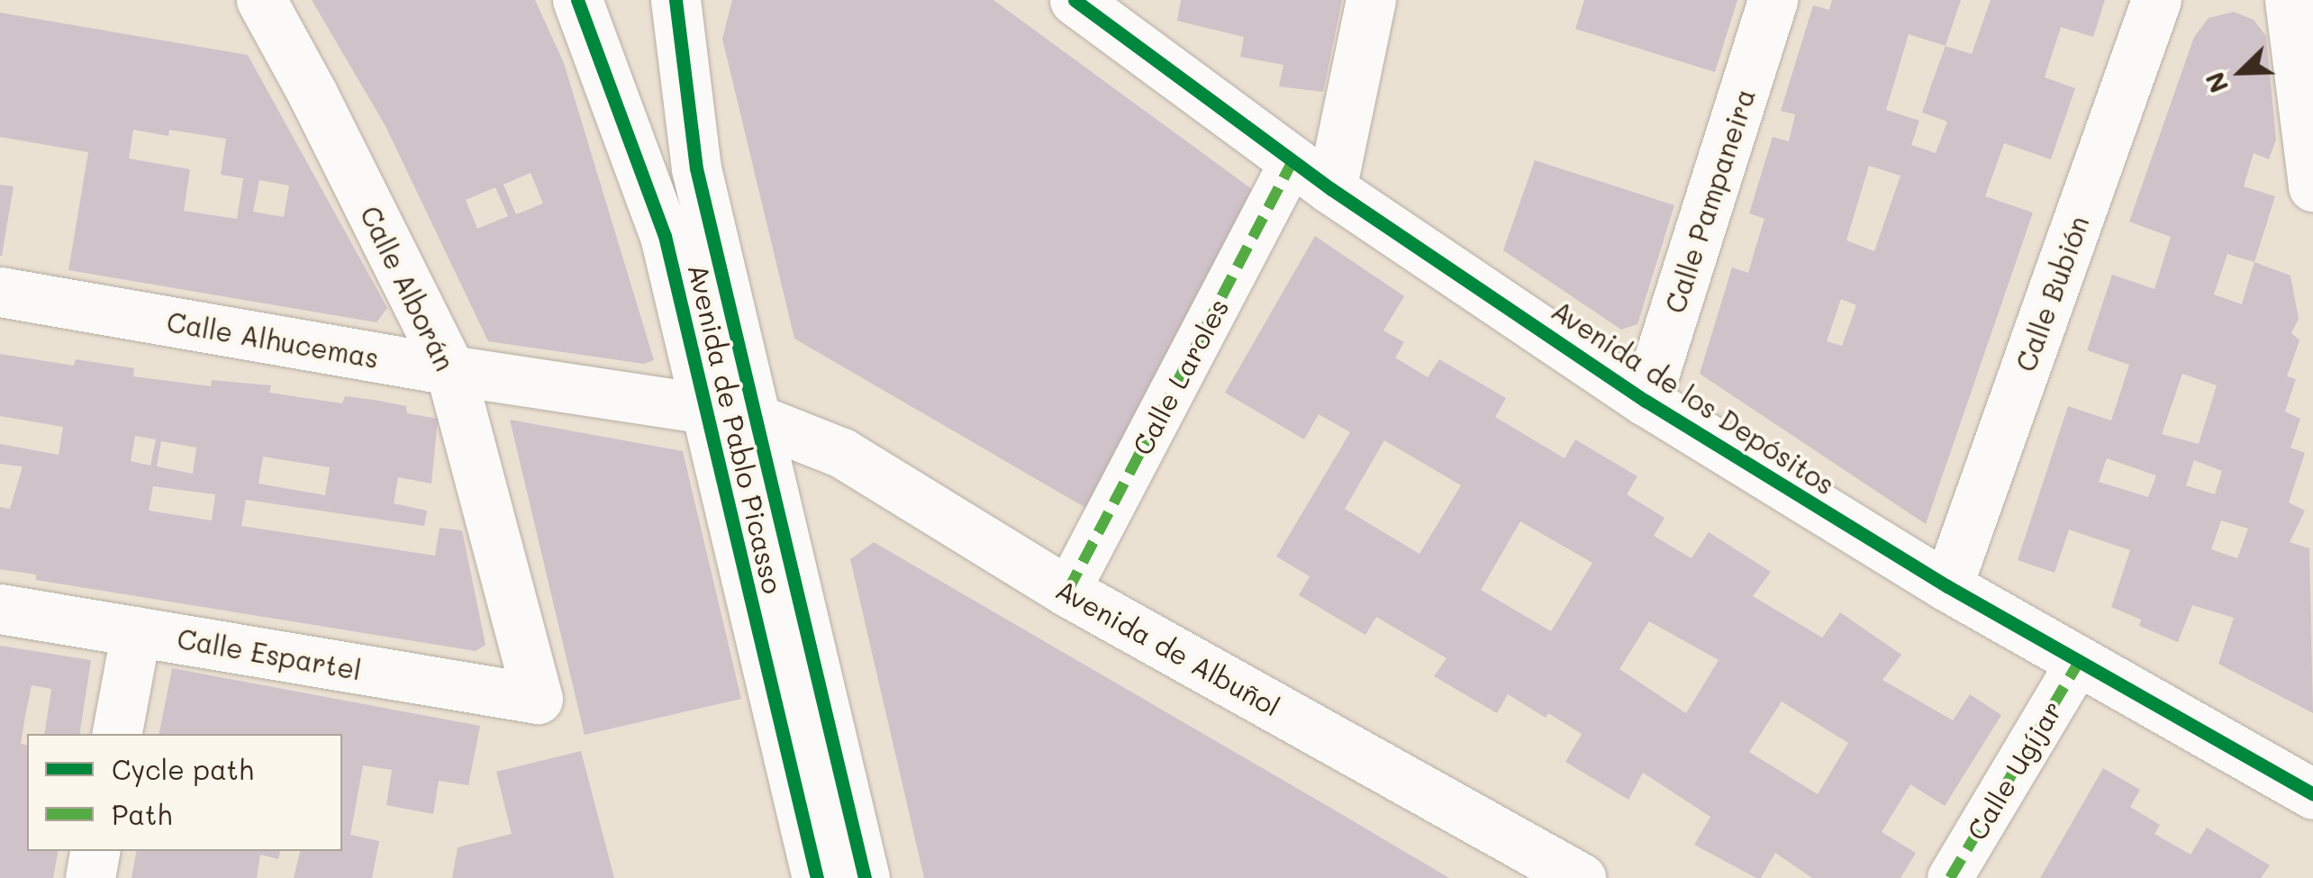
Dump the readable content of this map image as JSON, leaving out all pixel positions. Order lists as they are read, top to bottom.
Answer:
{
  "streets": {
    "street": [
      "Calle Pampaneira",
      "Calle Alborán",
      "Calle Bubión",
      "Calle Alhucemas",
      "Calle Laroles",
      "Avenida de los Depósitos",
      "Avenida de Pablo Picasso",
      "Avenida de Albuñol",
      "Calle Espartel",
      "Calle Ugíjar"
    ]
  },
  "crossings": [
    ["Calle Pampaneira", "Avenida de los Depósitos"],
    ["Calle Alborán", "Calle Alhucemas"],
    ["Calle Alborán", "Calle Espartel"],
    ["Calle Bubión", "Avenida de los Depósitos"],
    ["Calle Alhucemas", "Avenida de Pablo Picasso"],
    ["Calle Laroles", "Avenida de los Depósitos"],
    ["Calle Laroles", "Avenida de Albuñol"],
    ["Avenida de los Depósitos", "Calle Ugíjar"],
    ["Avenida de Pablo Picasso", "Avenida de Albuñol"]
  ],
  "legend": ["Cycle path", "Path"],
  "north": "bottom left"
}
